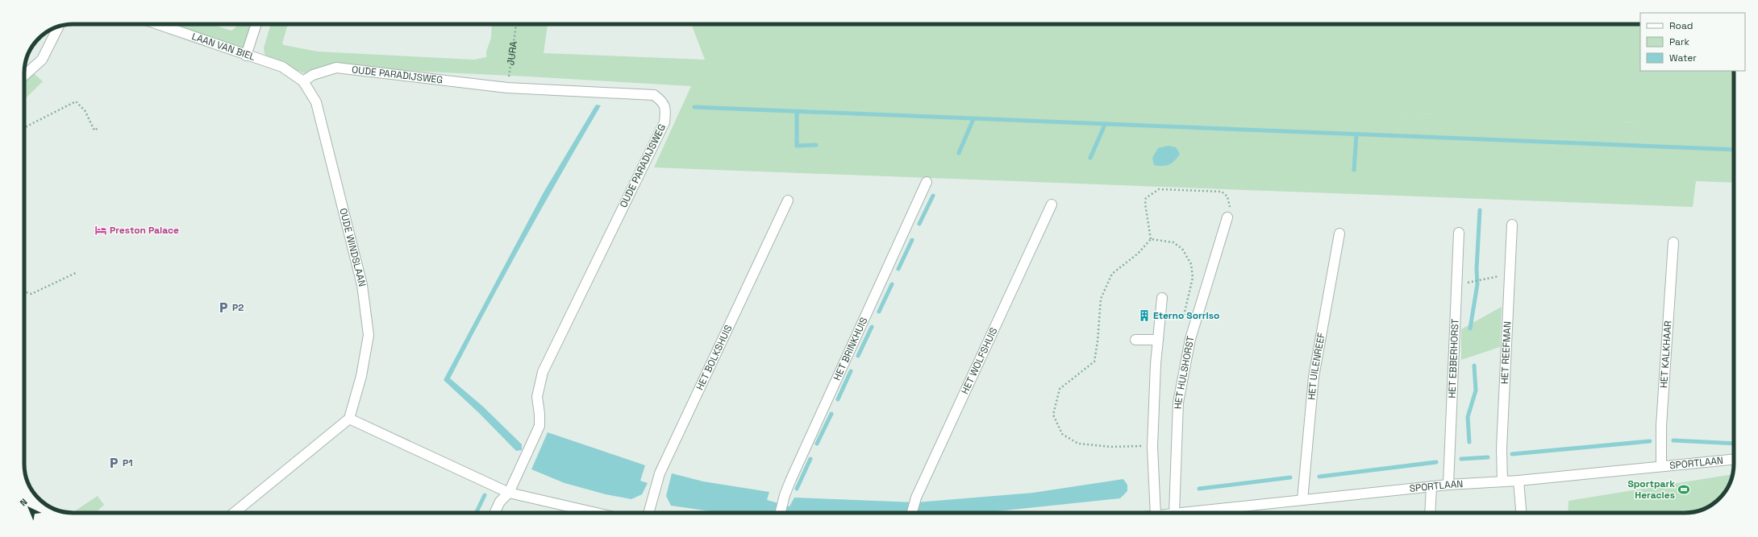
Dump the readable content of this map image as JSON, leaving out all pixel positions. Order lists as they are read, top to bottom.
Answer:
{
  "streets": {
    "street": [
      "LAAN VAN BIEL",
      "OUDE PARADIJSWEG",
      "OUDE WINDSLAAN",
      "HET BRINKHUIS",
      "HET REEFMAN",
      "HET KALKHAAR",
      "HET BOLKSHUIS",
      "HET EBBERHORST",
      "HET WOLFSHUIS",
      "HET UILENREEF",
      "HET HULSHORST",
      "SPORTLAAN"
    ],
    "path": ["JURA"]
  },
  "crossings": [
    ["LAAN VAN BIEL", "OUDE PARADIJSWEG"],
    ["LAAN VAN BIEL", "OUDE WINDSLAAN"],
    ["JURA", "OUDE PARADIJSWEG"],
    ["OUDE PARADIJSWEG", "OUDE WINDSLAAN"],
    ["HET REEFMAN", "SPORTLAAN"],
    ["HET KALKHAAR", "SPORTLAAN"],
    ["HET EBBERHORST", "SPORTLAAN"],
    ["HET UILENREEF", "SPORTLAAN"]
  ],
  "places": {
    "hotel": ["Preston Palace"],
    "parking": ["P2", "P1"],
    "building": ["Eterno Sorriso"],
    "sports": ["Sportpark Heracles"]
  },
  "legend": ["Road", "Park", "Water"],
  "north": "top left"
}
